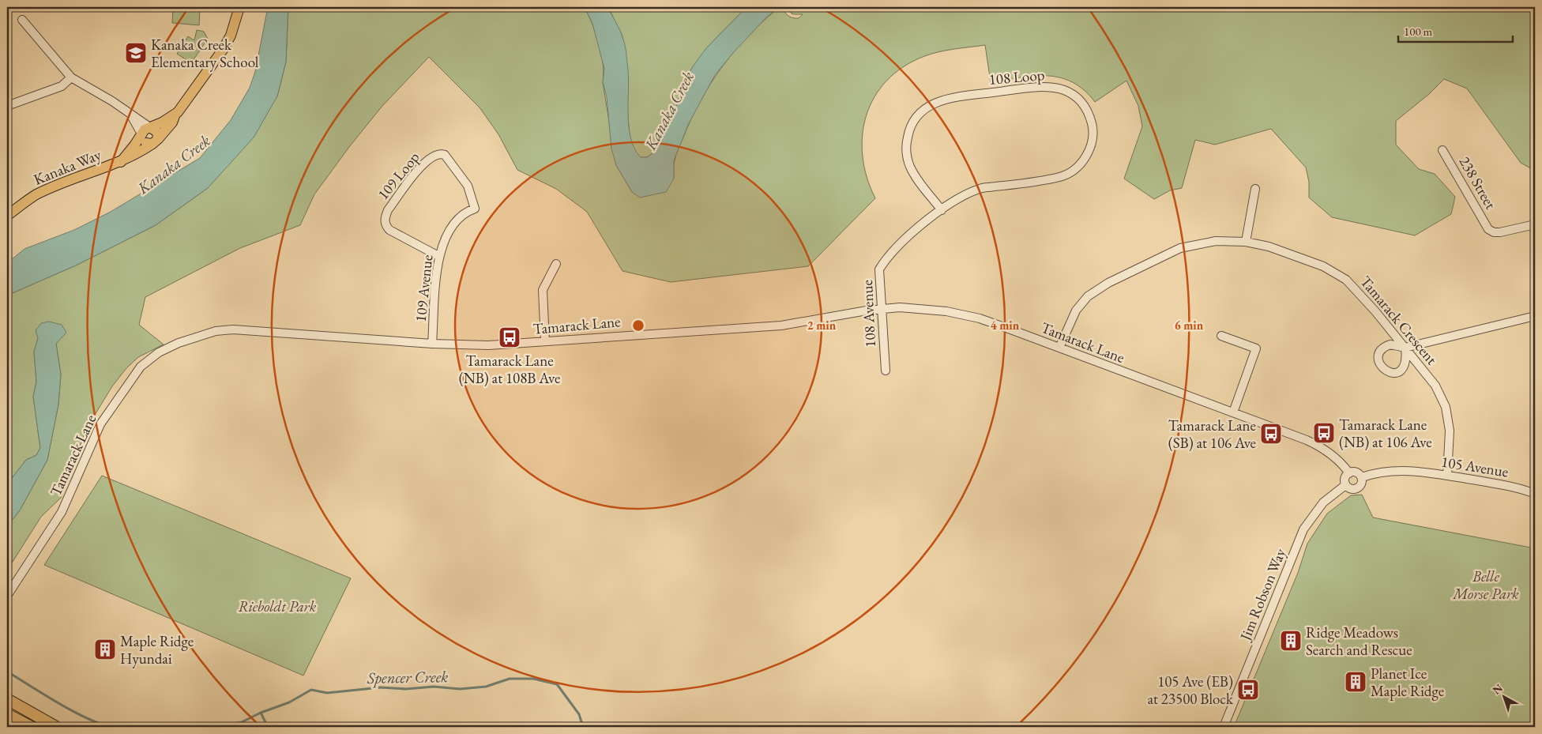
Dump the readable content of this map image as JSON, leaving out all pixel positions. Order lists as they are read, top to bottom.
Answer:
{
  "streets": {
    "main road": ["Kanaka Way"],
    "street": [
      "108 Loop",
      "109 Loop",
      "238 Street",
      "109 Avenue",
      "108 Avenue",
      "Tamarack Crescent",
      "Tamarack Lane",
      "105 Avenue",
      "Jim Robson Way"
    ]
  },
  "crossings": [
    ["108 Loop", "108 Avenue"],
    ["109 Loop", "109 Avenue"],
    ["109 Avenue", "Tamarack Lane"],
    ["108 Avenue", "Tamarack Lane"],
    ["Tamarack Crescent", "Tamarack Lane"],
    ["Tamarack Crescent", "105 Avenue"],
    ["Tamarack Lane", "105 Avenue"],
    ["Tamarack Lane", "Jim Robson Way"],
    ["105 Avenue", "Jim Robson Way"]
  ],
  "water": ["Kanaka Creek", "Spencer Creek"],
  "parks": ["Belle Morse Park", "Rieboldt Park"],
  "places": {
    "school or university": ["Kanaka Creek Elementary School"],
    "bus stop": [
      "Tamarack Lane (NB) at 108B Ave",
      "Tamarack Lane (NB) at 106 Ave",
      "Tamarack Lane (SB) at 106 Ave",
      "105 Ave (EB) at 23500 Block"
    ],
    "building": ["Ridge Meadows Search and Rescue", "Maple Ridge Hyundai", "Planet Ice Maple Ridge"]
  },
  "scale_bar": "100 m",
  "north": "top left",
  "rings": ["2 min", "4 min", "6 min"]
}
